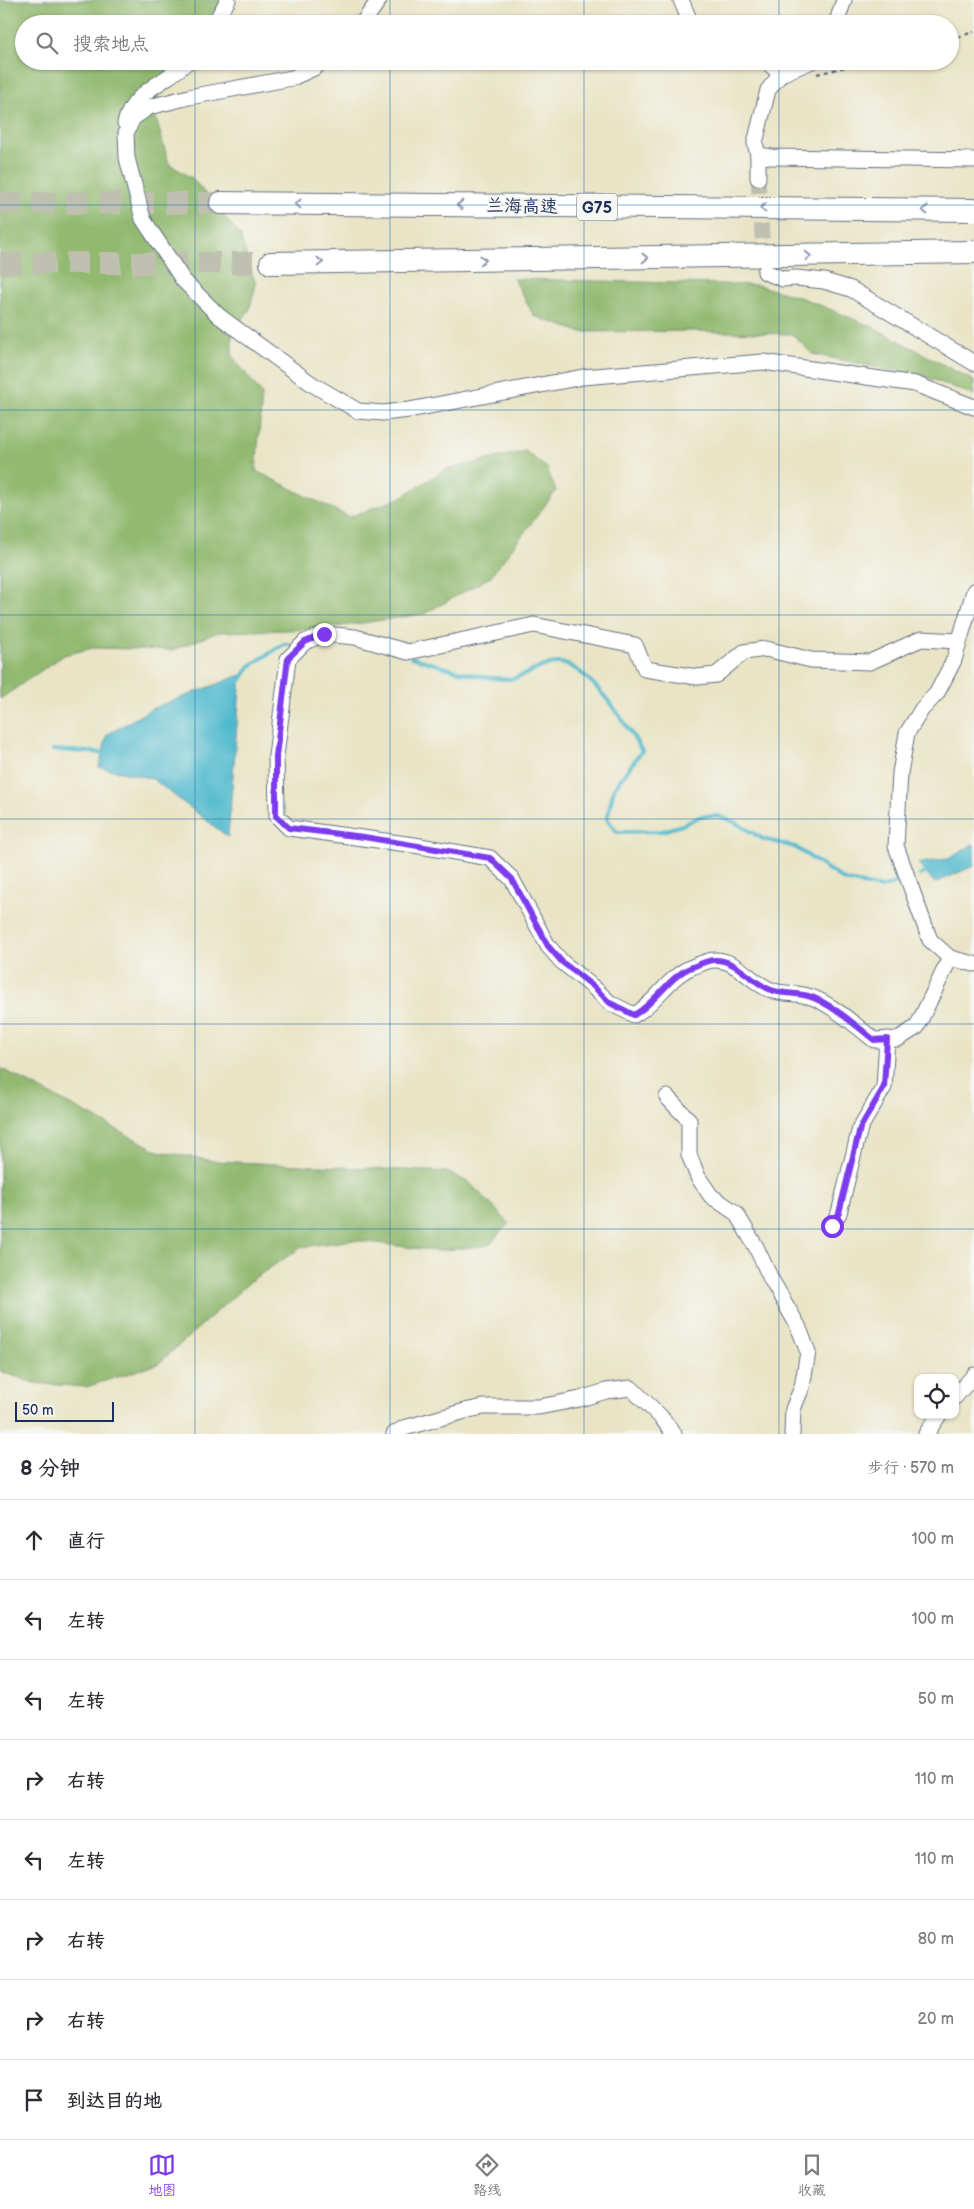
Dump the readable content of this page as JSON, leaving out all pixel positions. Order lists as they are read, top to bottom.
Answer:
{
  "streets": {
    "highway": ["兰海高速", "G75"]
  },
  "scale_bar": "50 m",
  "page": {
    "search": "搜索地点",
    "scale": "50 m",
    "heading": ["8 分钟", "步行 · 570 m"],
    "list": [
      ["直行", "100 m"],
      ["左转", "100 m"],
      ["左转", "50 m"],
      ["右转", "110 m"],
      ["左转", "110 m"],
      ["右转", "80 m"],
      ["右转", "20 m"],
      "到达目的地"
    ],
    "nav": ["地图", "路线", "收藏"]
  }
}
